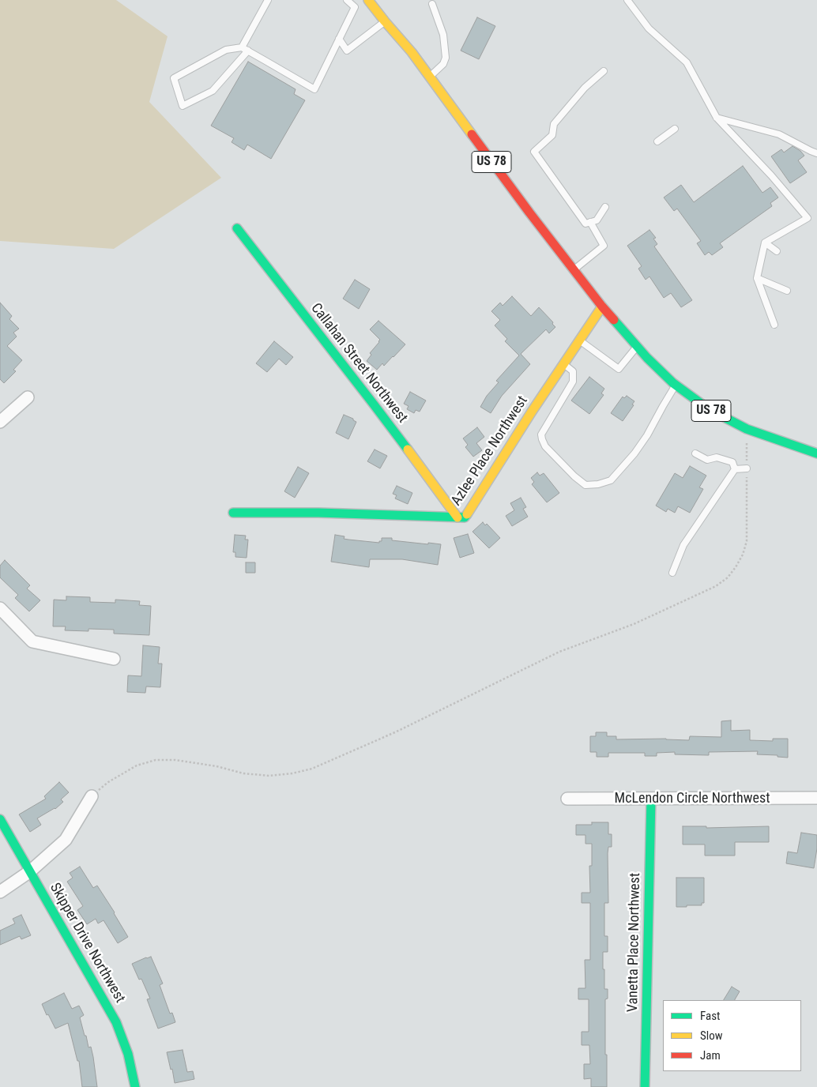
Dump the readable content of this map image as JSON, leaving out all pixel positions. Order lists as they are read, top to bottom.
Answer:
{
  "streets": {
    "street": [
      "US 78",
      "Callahan Street Northwest",
      "Azlee Place Northwest",
      "McLendon Circle Northwest",
      "Vanetta Place Northwest",
      "Skipper Drive Northwest"
    ]
  },
  "crossings": [
    ["US 78", "Azlee Place Northwest"],
    ["Callahan Street Northwest", "Azlee Place Northwest"],
    ["McLendon Circle Northwest", "Vanetta Place Northwest"]
  ],
  "legend": ["Fast", "Slow", "Jam"]
}
